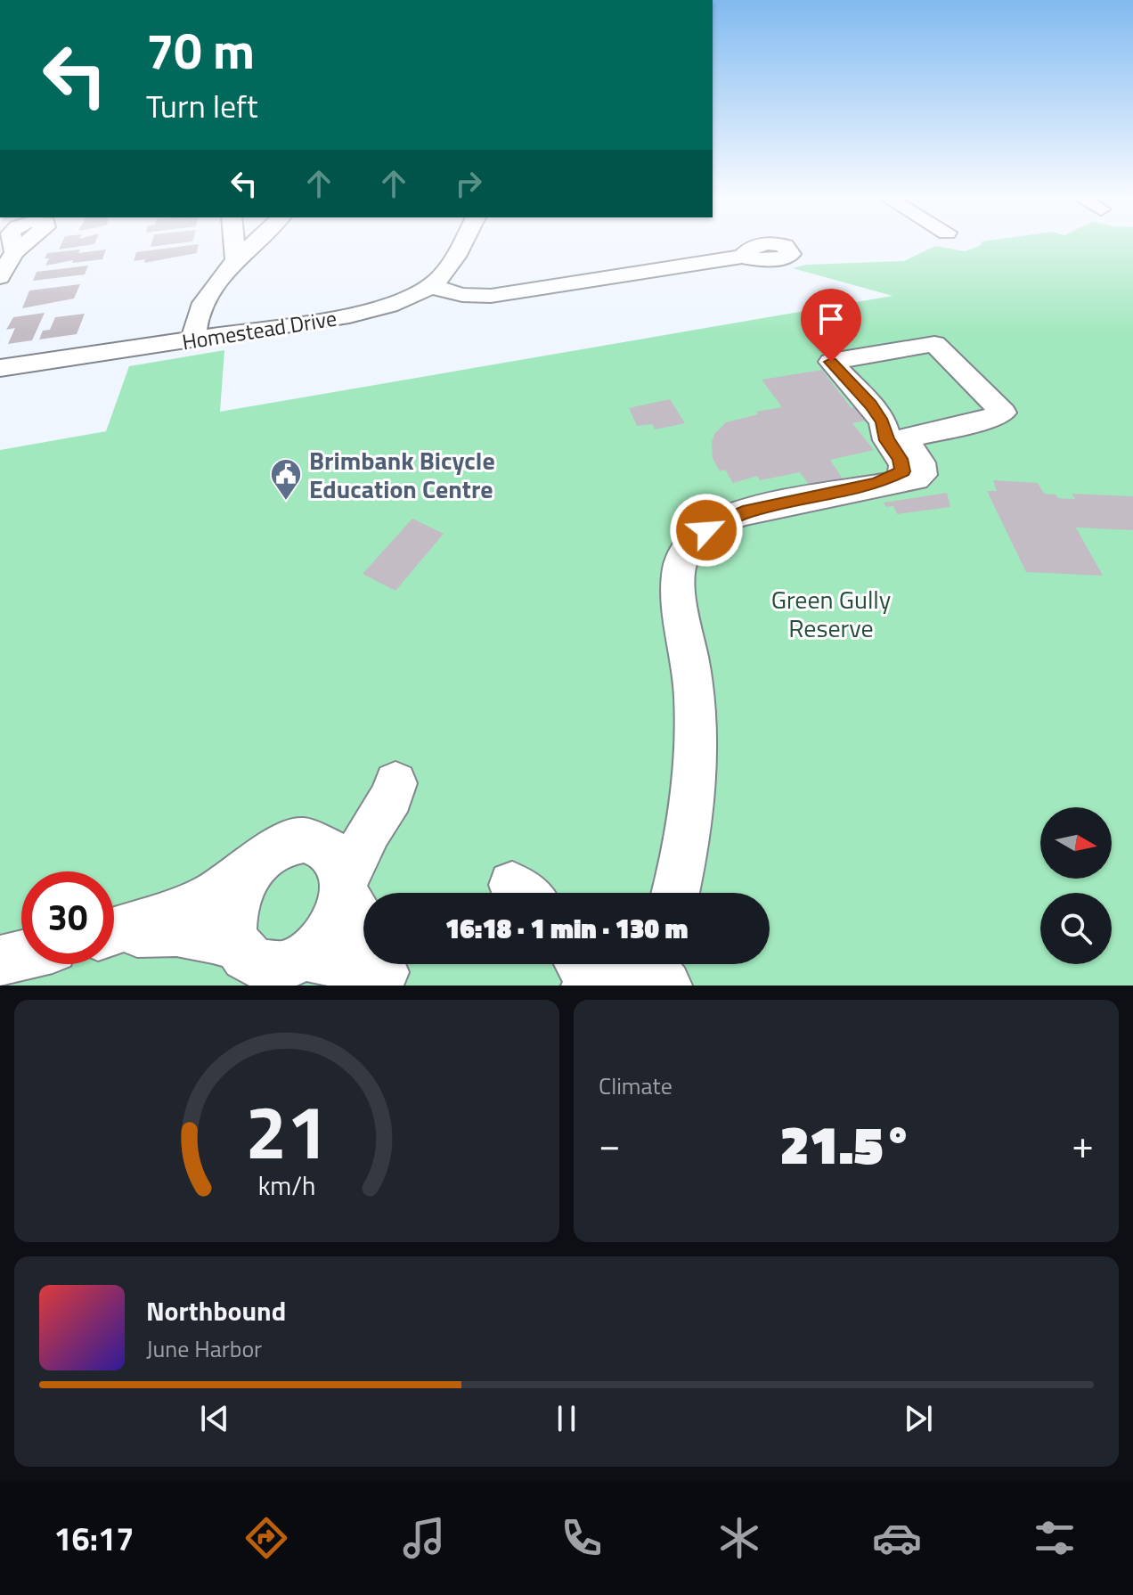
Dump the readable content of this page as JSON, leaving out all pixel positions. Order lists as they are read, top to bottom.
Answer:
{
  "streets": {
    "street": ["Homestead Drive"]
  },
  "parks": ["Green Gully Reserve"],
  "places": {
    "public building": ["Brimbank Bicycle Education Centre"]
  },
  "north": "right",
  "page": {
    "turn": ["70 m", "Turn left"],
    "limit": "30",
    "trip": "16:18 · 1 min · 130 m",
    "tile": "Climate",
    "heat": ["−", "21.5°", "+"],
    "song": ["Northbound", "June Harbor"],
    "tabs": "16:17",
    "gauge": ["21", "km/h"]
  }
}
